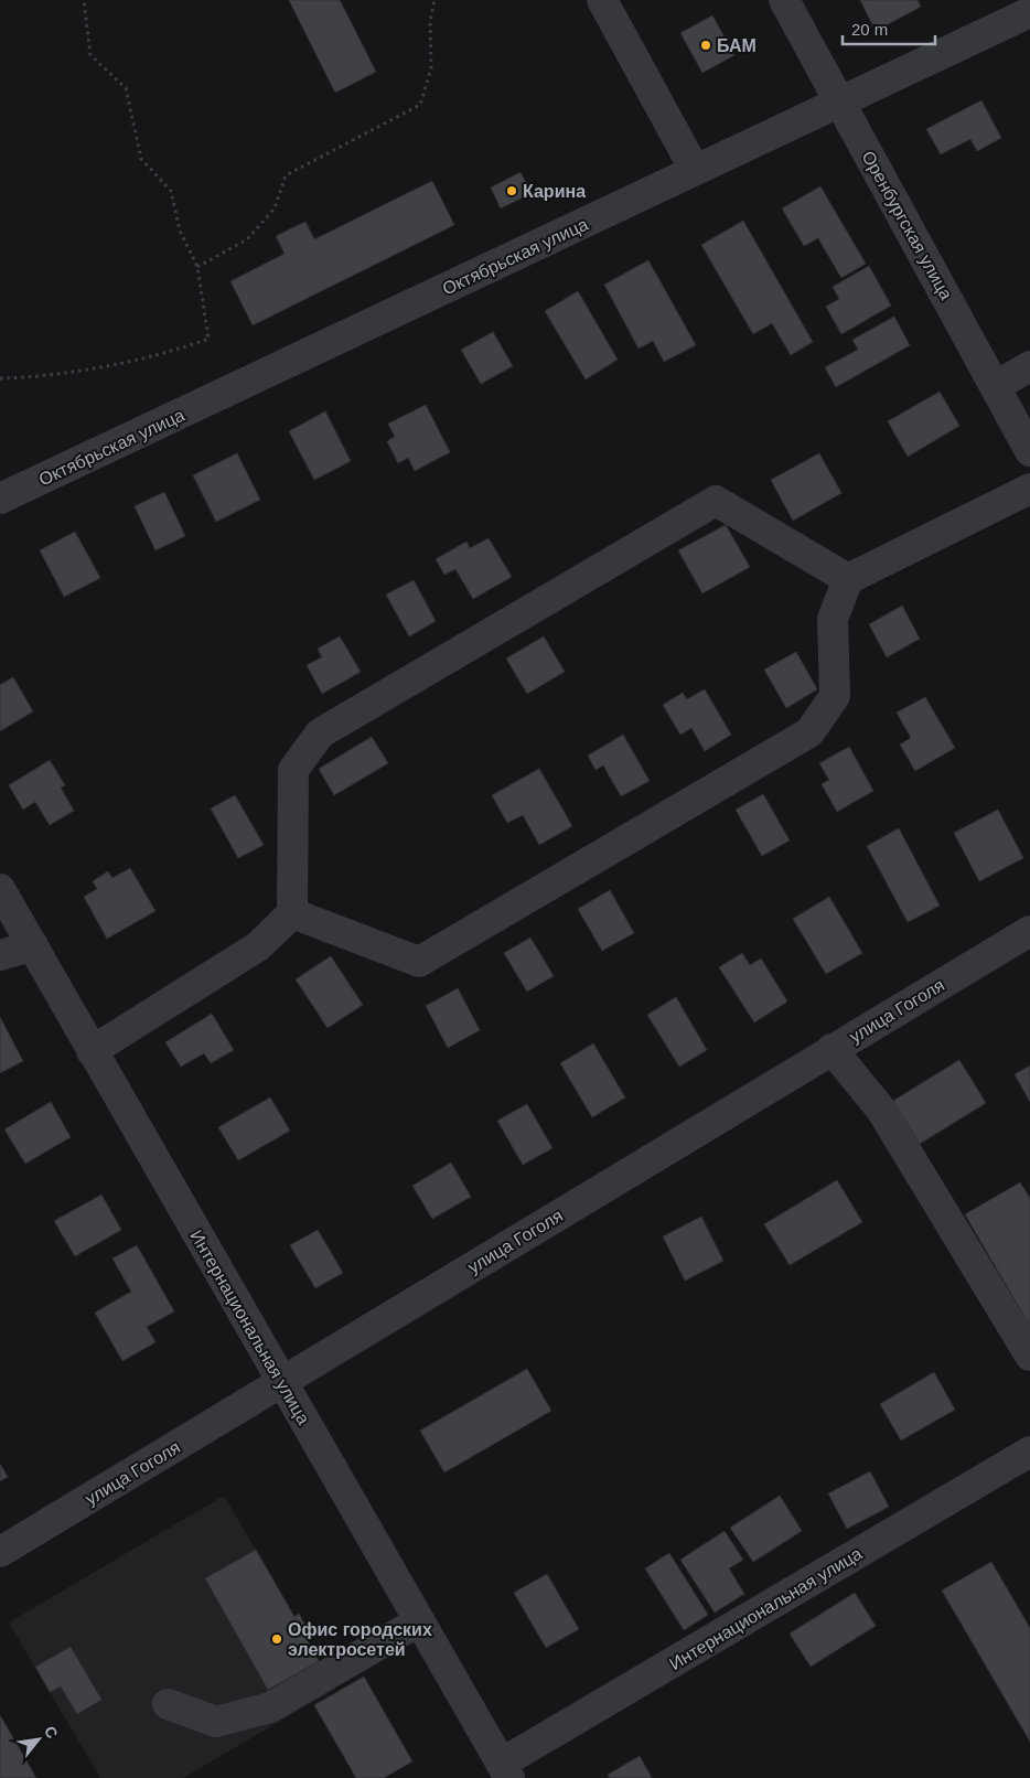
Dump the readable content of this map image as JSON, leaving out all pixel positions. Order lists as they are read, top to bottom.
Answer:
{
  "streets": {
    "street": [
      "Оренбургская улица",
      "Октябрьская улица",
      "улица Гоголя",
      "Интернациональная улица"
    ]
  },
  "crossings": [
    ["Оренбургская улица", "Октябрьская улица"],
    ["улица Гоголя", "Интернациональная улица"]
  ],
  "places": ["БАМ", "Карина", "Офис городских электросетей"],
  "scale_bar": "20 m",
  "north": "top right"
}
